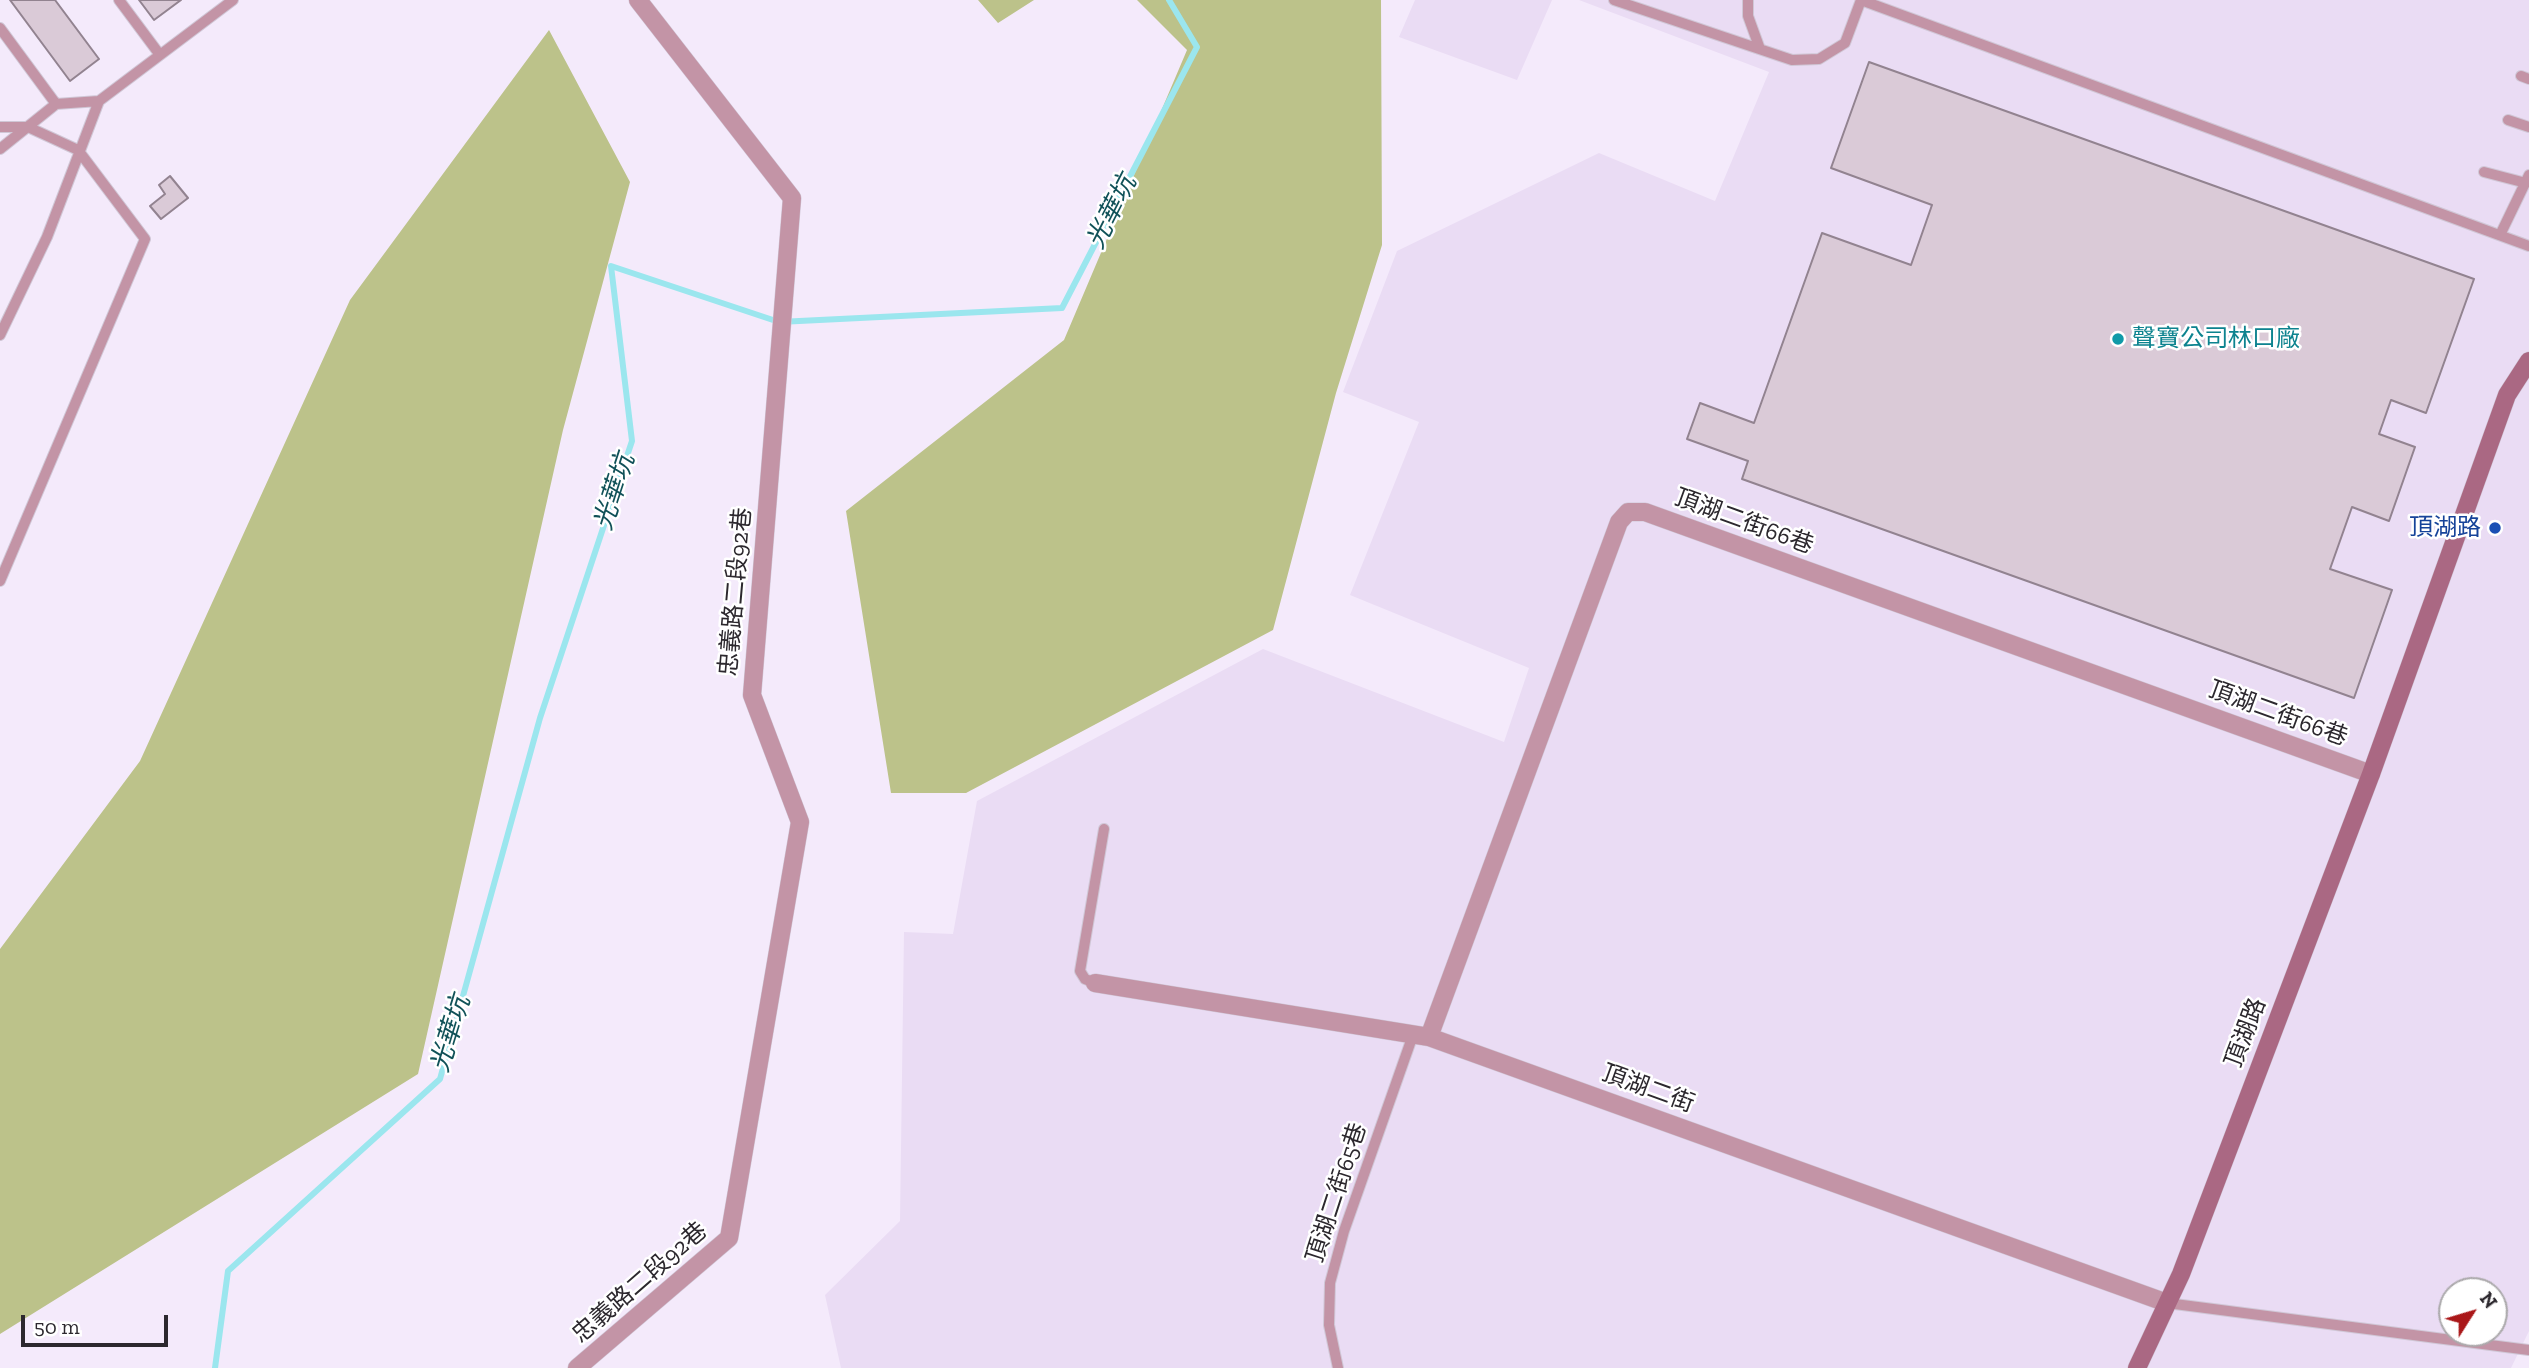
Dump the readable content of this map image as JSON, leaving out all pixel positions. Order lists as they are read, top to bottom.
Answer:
{
  "streets": {
    "street": [
      "頂湖二街66巷",
      "忠義路二段92巷",
      "頂湖路",
      "頂湖二街"
    ],
    "lane": ["頂湖二街65巷"]
  },
  "crossings": [
    ["頂湖二街66巷", "頂湖路"],
    ["頂湖二街66巷", "頂湖二街"],
    ["頂湖二街66巷", "頂湖二街65巷"],
    ["頂湖路", "頂湖二街"],
    ["頂湖二街", "頂湖二街65巷"]
  ],
  "water": ["光華坑"],
  "places": ["聲寶公司林口廠", "頂湖路"],
  "scale_bar": "50 m",
  "north": "top right"
}
